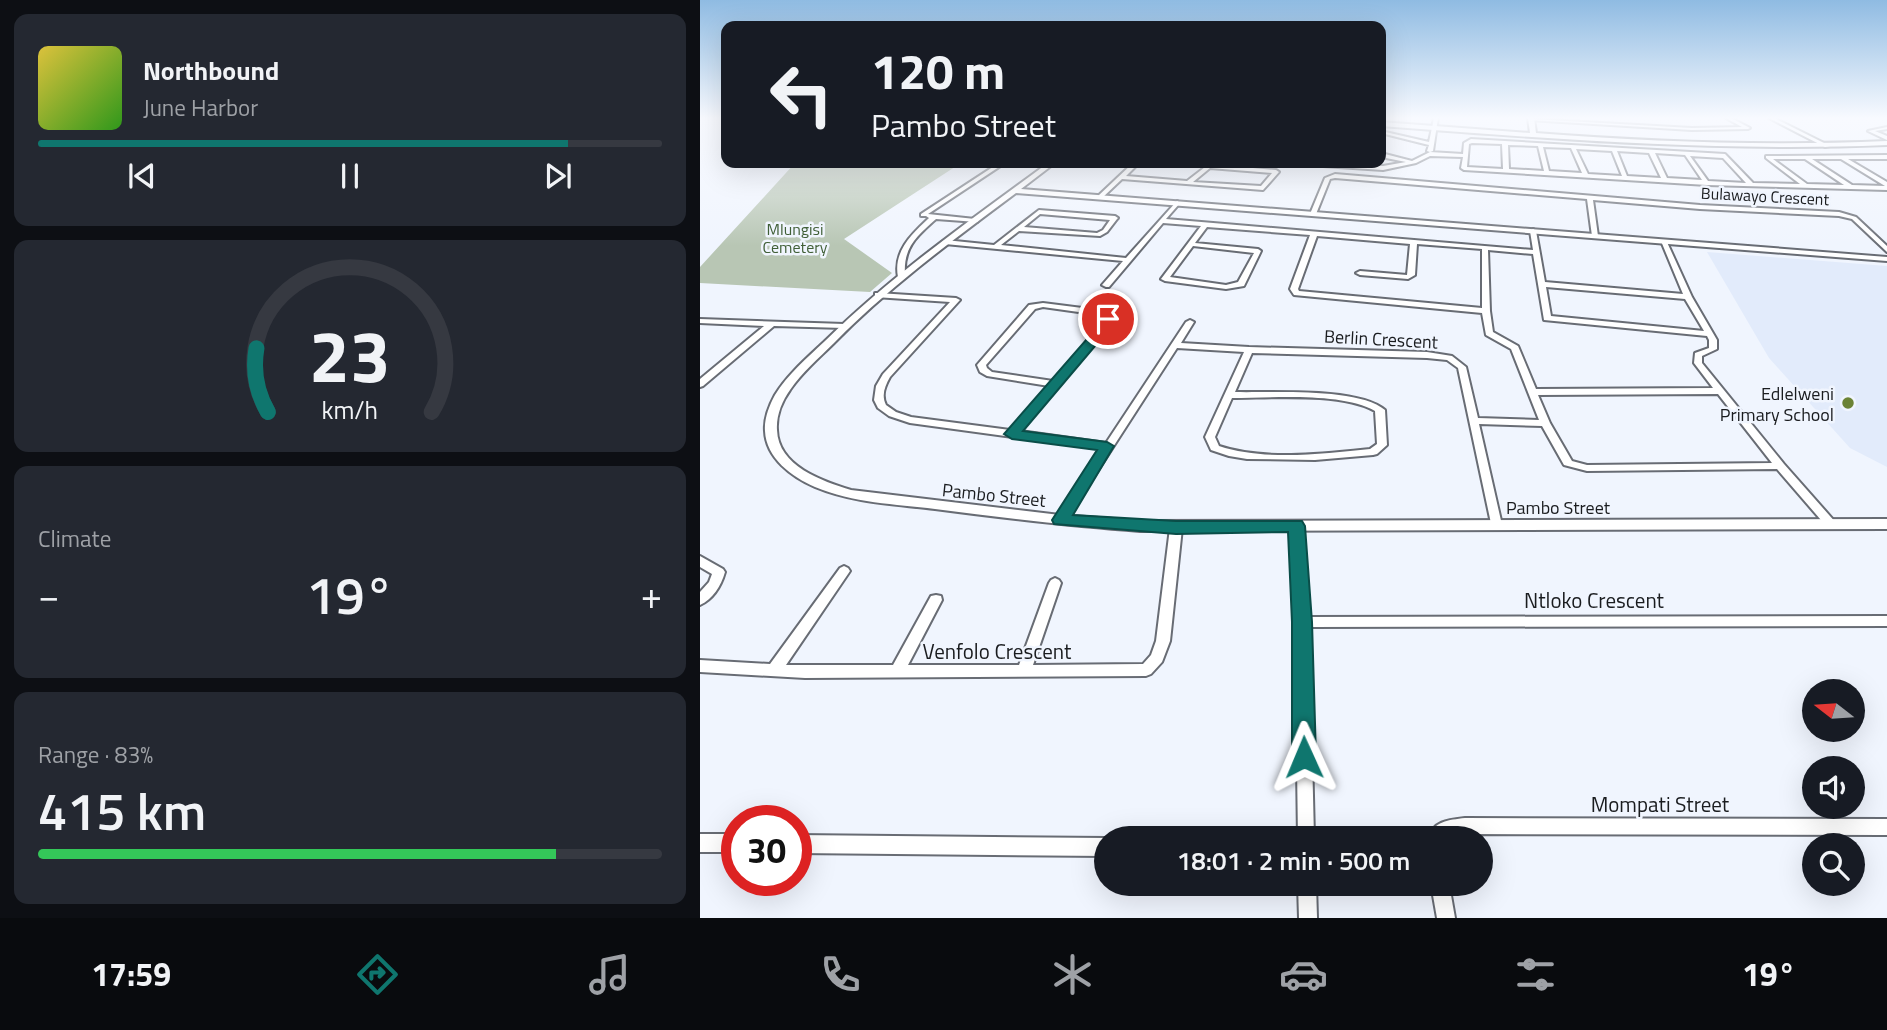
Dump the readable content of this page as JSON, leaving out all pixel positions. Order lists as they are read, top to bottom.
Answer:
{
  "streets": {
    "street": [
      "Bulawayo Crescent",
      "Berlin Crescent",
      "Pambo Street",
      "Ntloko Crescent",
      "Venfolo Crescent",
      "Mompati Street"
    ]
  },
  "crossings": [
    ["Berlin Crescent", "Pambo Street"],
    ["Pambo Street", "Venfolo Crescent"]
  ],
  "parks": ["Mlungisi Cemetery"],
  "places": ["Edlelweni Primary School"],
  "north": "left",
  "page": {
    "turn": ["120 m", "Pambo Street"],
    "song": ["Northbound", "June Harbor"],
    "tile": [
      "Climate",
      ["Range · 83%", "415 km"]
    ],
    "heat": ["−", "19°", "+"],
    "limit": "30",
    "trip": "18:01 · 2 min · 500 m",
    "tabs": ["17:59", "19°"],
    "gauge": ["23", "km/h"]
  }
}
